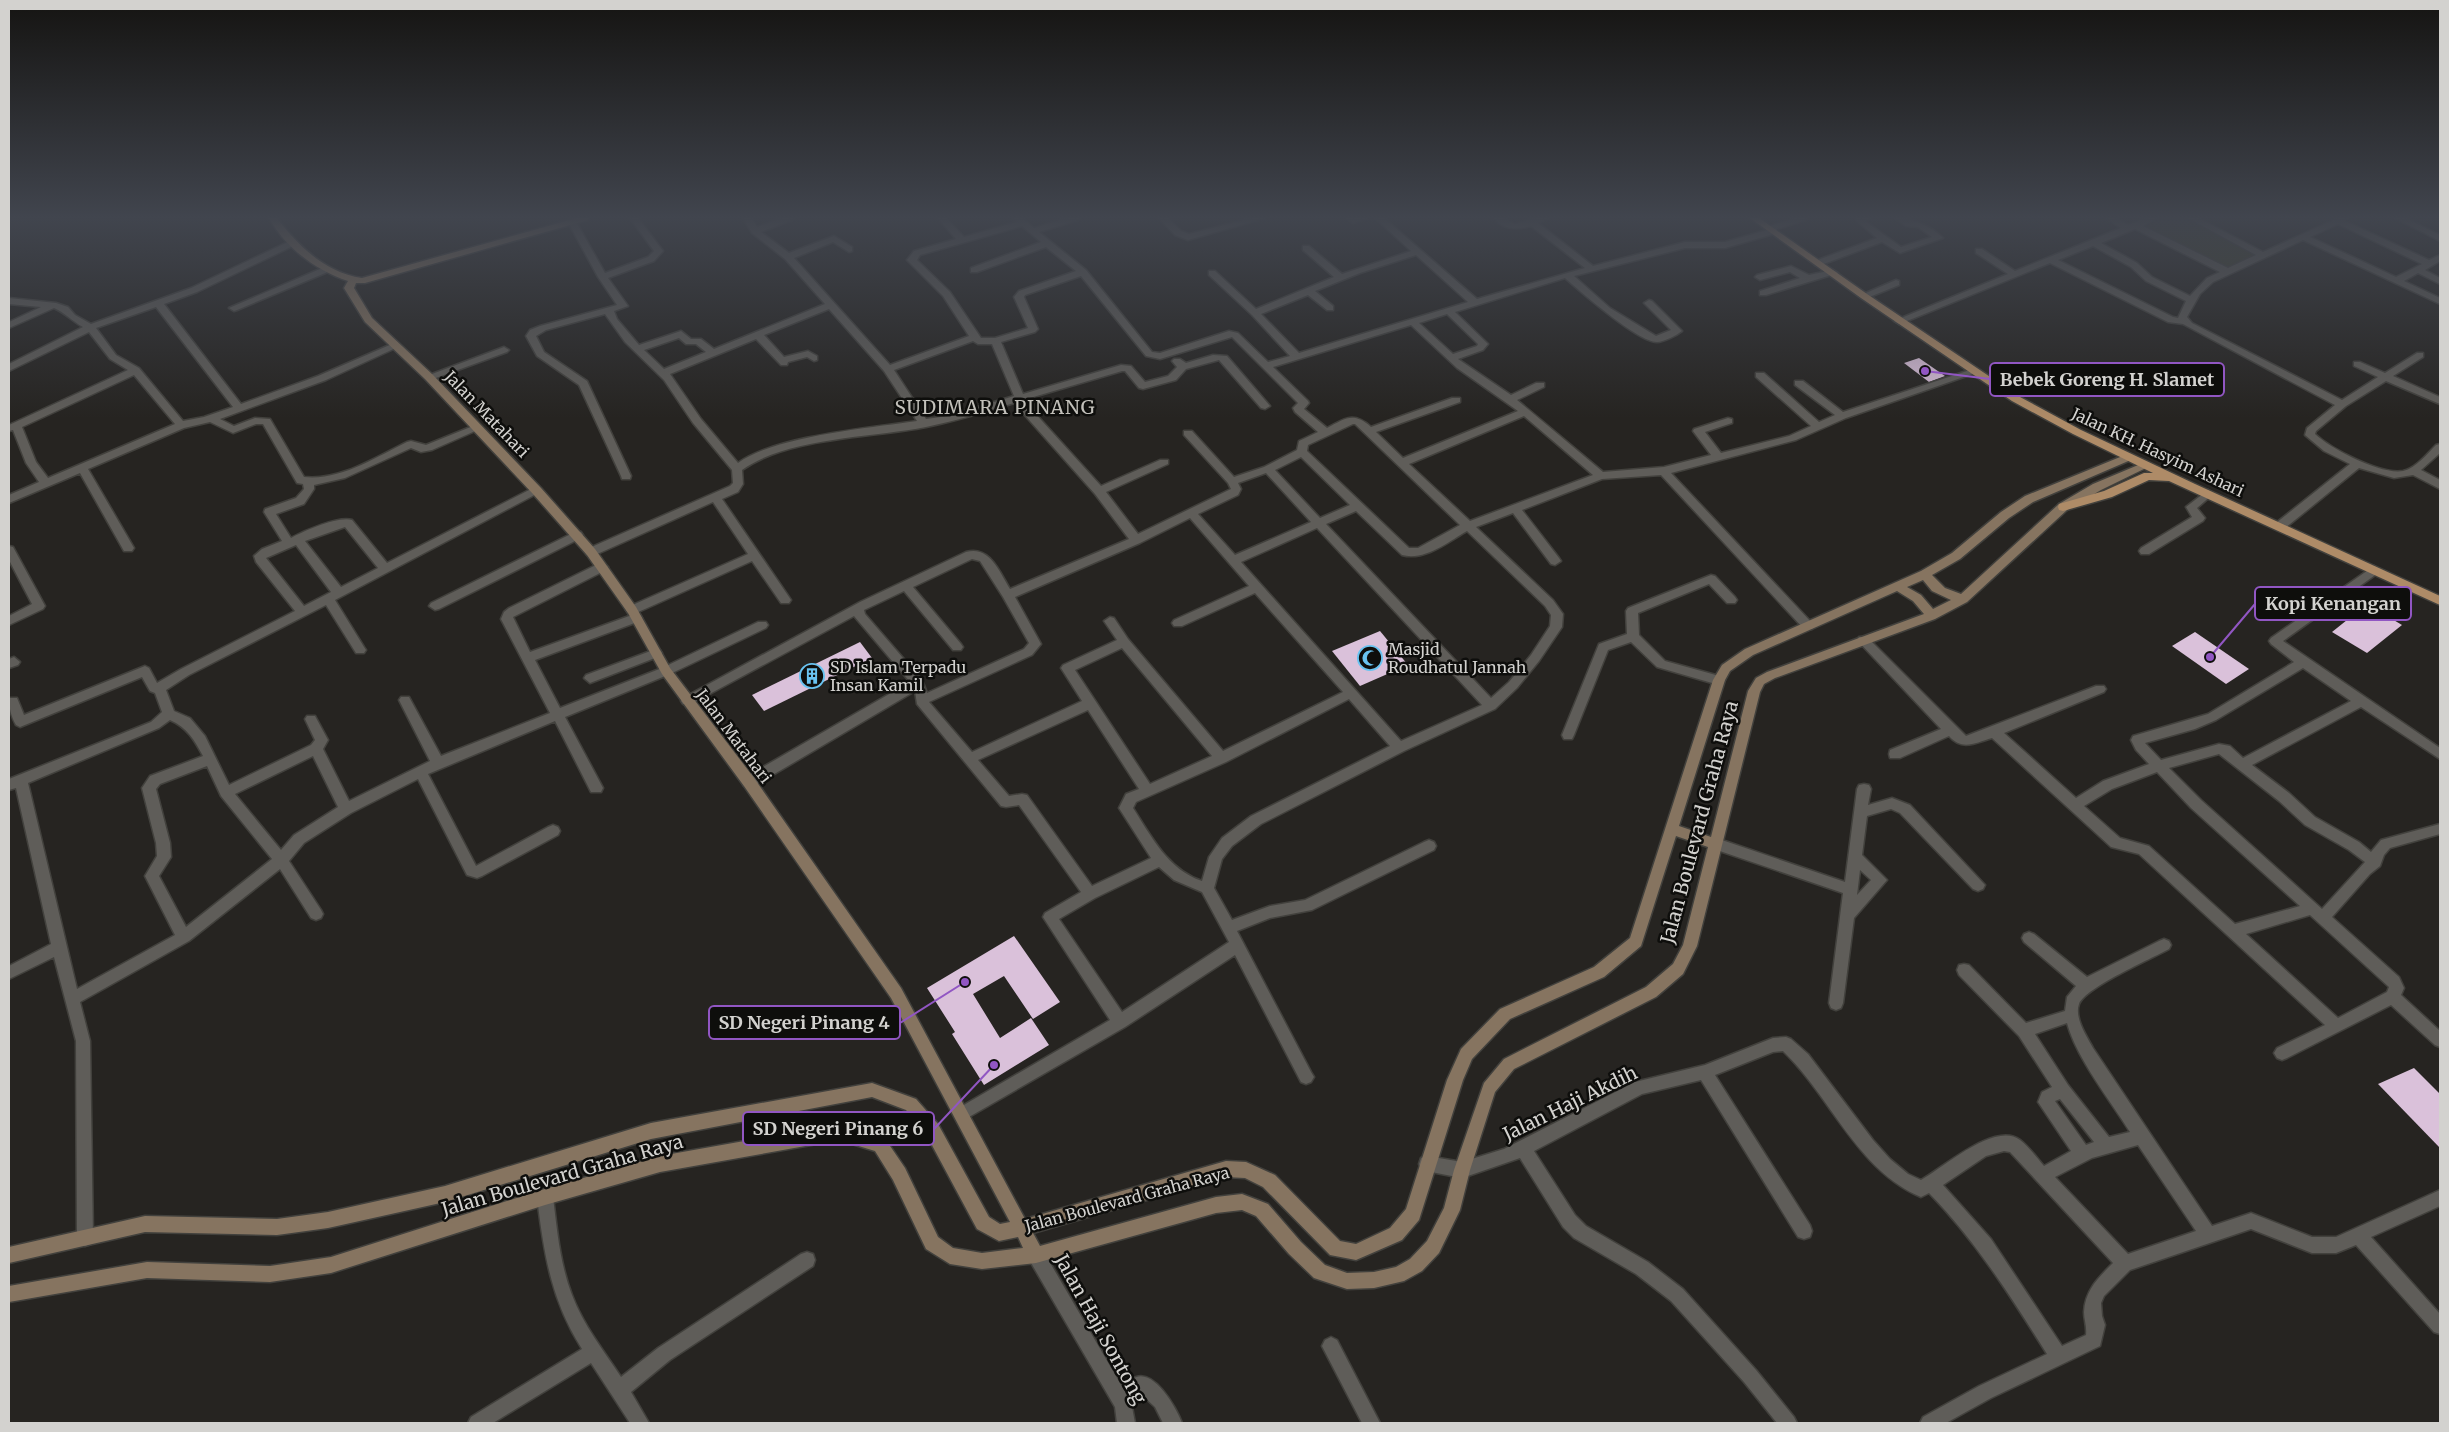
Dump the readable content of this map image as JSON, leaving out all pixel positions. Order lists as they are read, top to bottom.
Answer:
{
  "streets": {
    "main road": ["Jalan Matahari", "Jalan KH. Hasyim Ashari", "Jalan Boulevard Graha Raya"],
    "street": ["Jalan Haji Akdih", "Jalan Haji Sontong"]
  },
  "crossings": [
    ["Jalan Matahari", "Jalan Boulevard Graha Raya"],
    ["Jalan Matahari", "Jalan Haji Sontong"],
    ["Jalan KH. Hasyim Ashari", "Jalan Boulevard Graha Raya"],
    ["Jalan Boulevard Graha Raya", "Jalan Haji Akdih"],
    ["Jalan Boulevard Graha Raya", "Jalan Haji Sontong"]
  ],
  "districts": ["SUDIMARA PINANG"],
  "places": {
    "other": [
      "Bebek Goreng H. Slamet",
      "Kopi Kenangan",
      "SD Negeri Pinang 4",
      "SD Negeri Pinang 6"
    ],
    "mosque": ["Masjid Roudhatul Jannah"],
    "building": ["SD Islam Terpadu Insan Kamil"]
  }
}
